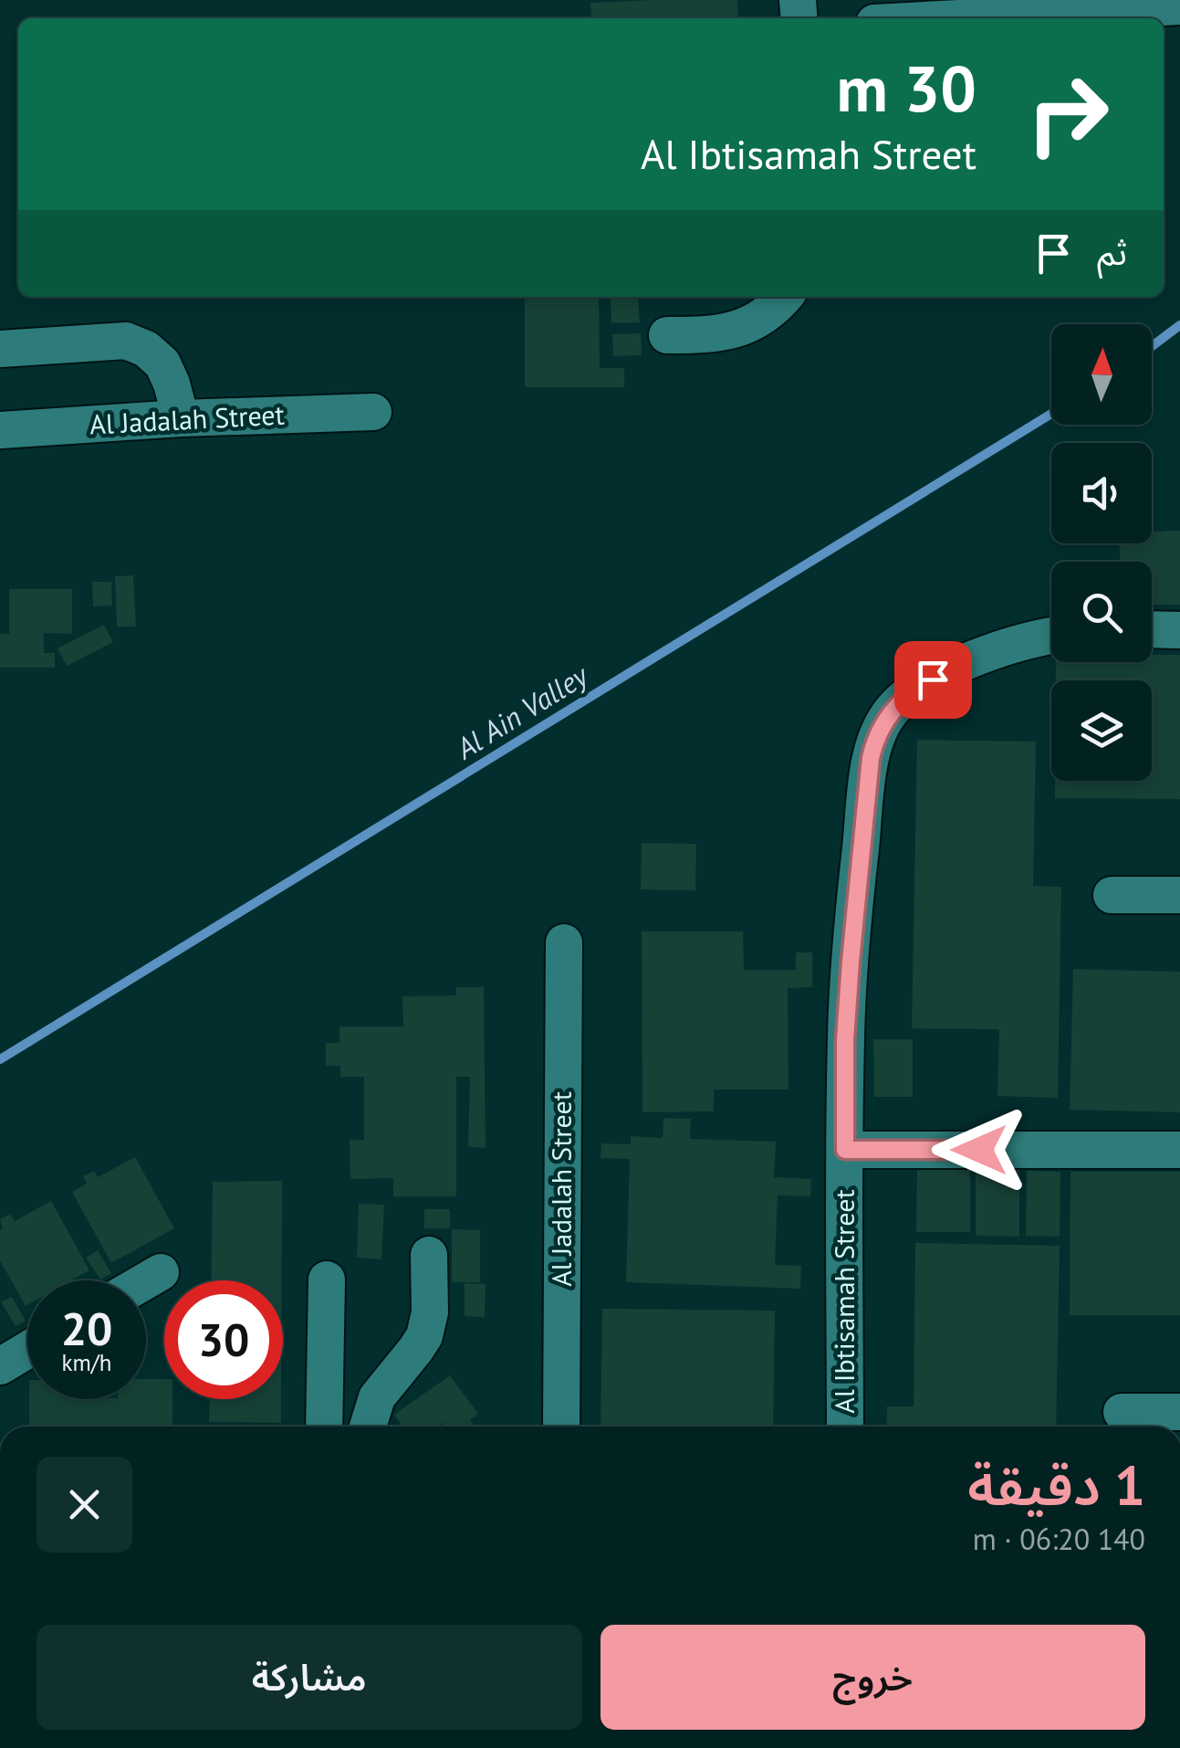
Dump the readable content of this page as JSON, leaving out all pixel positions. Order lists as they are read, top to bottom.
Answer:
{
  "streets": {
    "street": ["Al Jadalah Street", "Al Ibtisamah Street"]
  },
  "water": ["Al Ain Valley"],
  "north": "top",
  "page": {
    "turn": ["30 m", "Al Ibtisamah Street"],
    "then": "ثم",
    "speed": "20 km/h",
    "limit": "30",
    "heading": ["1 دقيقة", "140 m · 06:20"],
    "buttons": ["خروج", "مشاركة"]
  }
}
